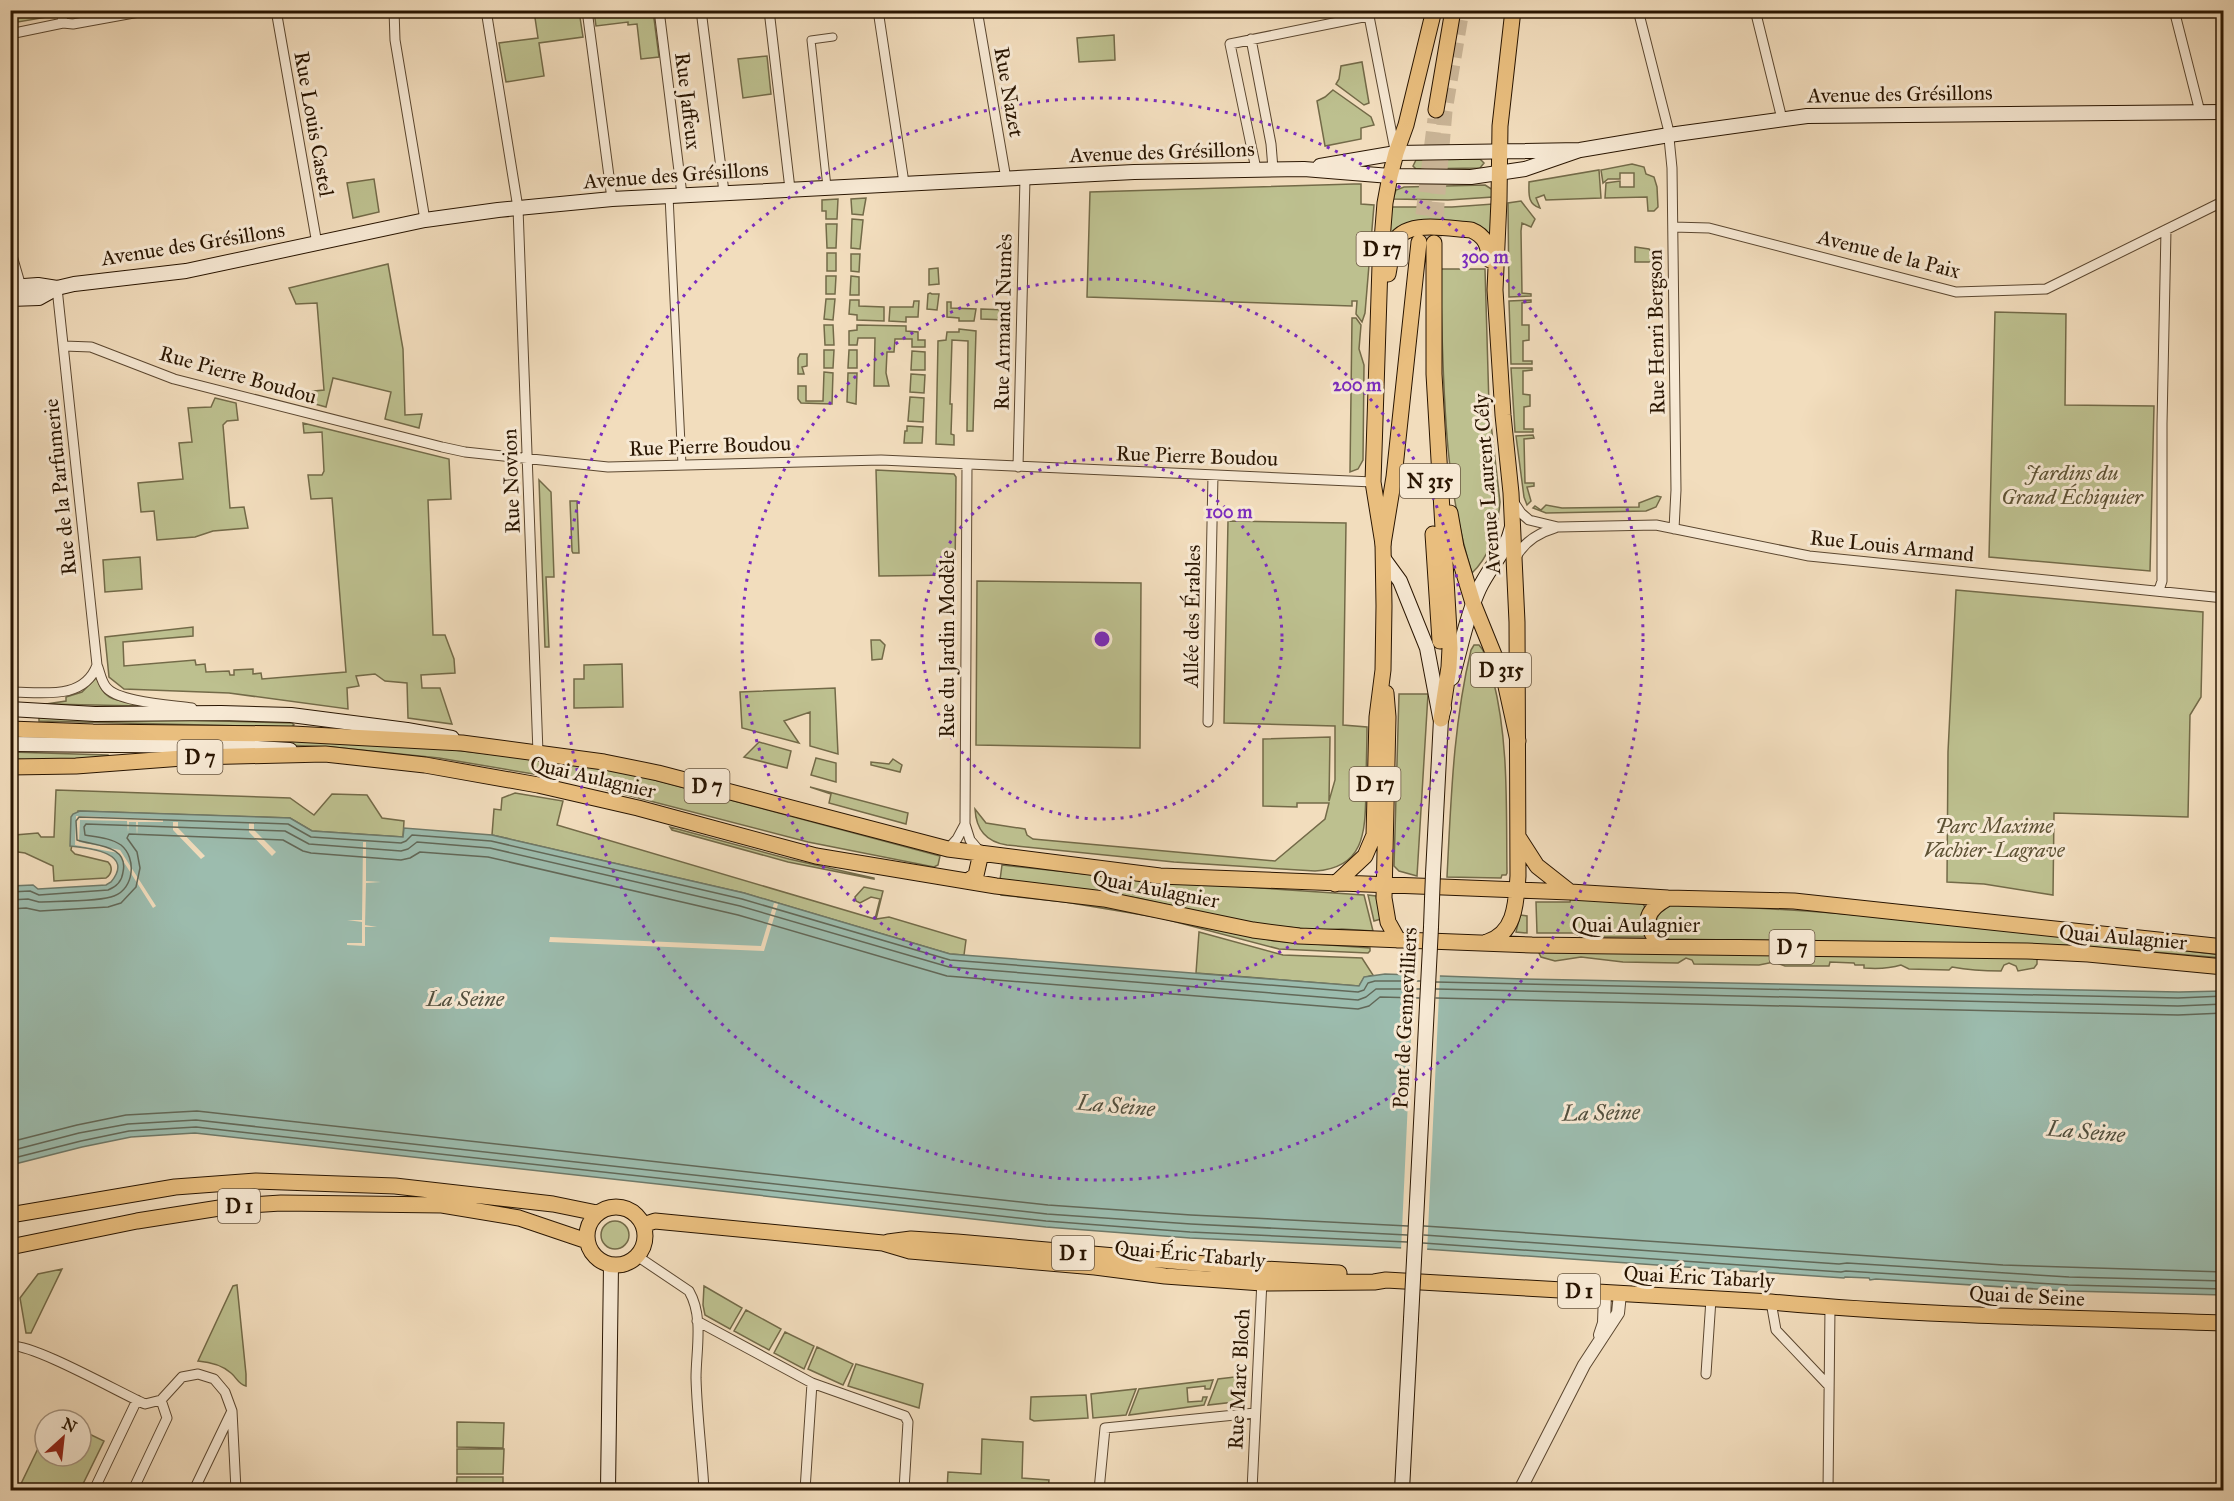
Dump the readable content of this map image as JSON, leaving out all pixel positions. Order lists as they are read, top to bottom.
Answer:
{
  "streets": {
    "main road": [
      "Avenue des Grésillons",
      "D 17",
      "N 315",
      "Avenue Laurent Cély",
      "D 315",
      "D 7",
      "Quai Aulagnier",
      "Pont de Gennevilliers",
      "D 1",
      "Quai Éric Tabarly",
      "Quai de Seine"
    ],
    "street": [
      "Rue Nazet",
      "Rue Jaffeux",
      "Rue Louis Castel",
      "Avenue de la Paix",
      "Rue Armand Numès",
      "Rue Henri Bergson",
      "Rue Pierre Boudou",
      "Rue Novion",
      "Rue de la Parfumerie",
      "Rue Louis Armand",
      "Allée des Érables",
      "Rue du Jardin Modèle",
      "Rue Marc Bloch"
    ]
  },
  "crossings": [
    ["Rue Nazet", "Avenue des Grésillons"],
    ["Avenue des Grésillons", "Rue Jaffeux"],
    ["Avenue des Grésillons", "Rue Louis Castel"],
    ["Avenue des Grésillons", "D 17"],
    ["Avenue des Grésillons", "Rue Armand Numès"],
    ["Avenue des Grésillons", "Rue Henri Bergson"],
    ["Avenue des Grésillons", "Rue Novion"],
    ["Avenue des Grésillons", "Avenue Laurent Cély"],
    ["Avenue des Grésillons", "Rue de la Parfumerie"],
    ["D 17", "Rue Pierre Boudou"],
    ["D 17", "N 315"],
    ["D 17", "Avenue Laurent Cély"],
    ["D 17", "D 315"],
    ["D 17", "Quai Aulagnier"],
    ["D 17", "Pont de Gennevilliers"],
    ["Avenue de la Paix", "Rue Henri Bergson"],
    ["Rue Armand Numès", "Rue Pierre Boudou"],
    ["Rue Henri Bergson", "Rue Louis Armand"],
    ["Rue Pierre Boudou", "Rue Novion"],
    ["Rue Pierre Boudou", "Rue de la Parfumerie"],
    ["Rue Pierre Boudou", "Allée des Érables"],
    ["Rue Pierre Boudou", "Rue du Jardin Modèle"],
    ["Rue Novion", "Quai Aulagnier"],
    ["N 315", "Pont de Gennevilliers"],
    ["Avenue Laurent Cély", "Rue Louis Armand"],
    ["Avenue Laurent Cély", "D 315"],
    ["Avenue Laurent Cély", "Quai Aulagnier"],
    ["Rue de la Parfumerie", "Quai Aulagnier"],
    ["Rue du Jardin Modèle", "Quai Aulagnier"],
    ["D 7", "Quai Aulagnier"],
    ["D 1", "Quai Éric Tabarly"],
    ["Quai Éric Tabarly", "Quai de Seine"],
    ["Quai Éric Tabarly", "Rue Marc Bloch"]
  ],
  "water": ["La Seine"],
  "parks": ["Jardins du Grand Échiquier", "Parc Maxime Vachier-Lagrave"],
  "north": "top right",
  "rings": ["300 m", "200 m", "100 m"]
}
